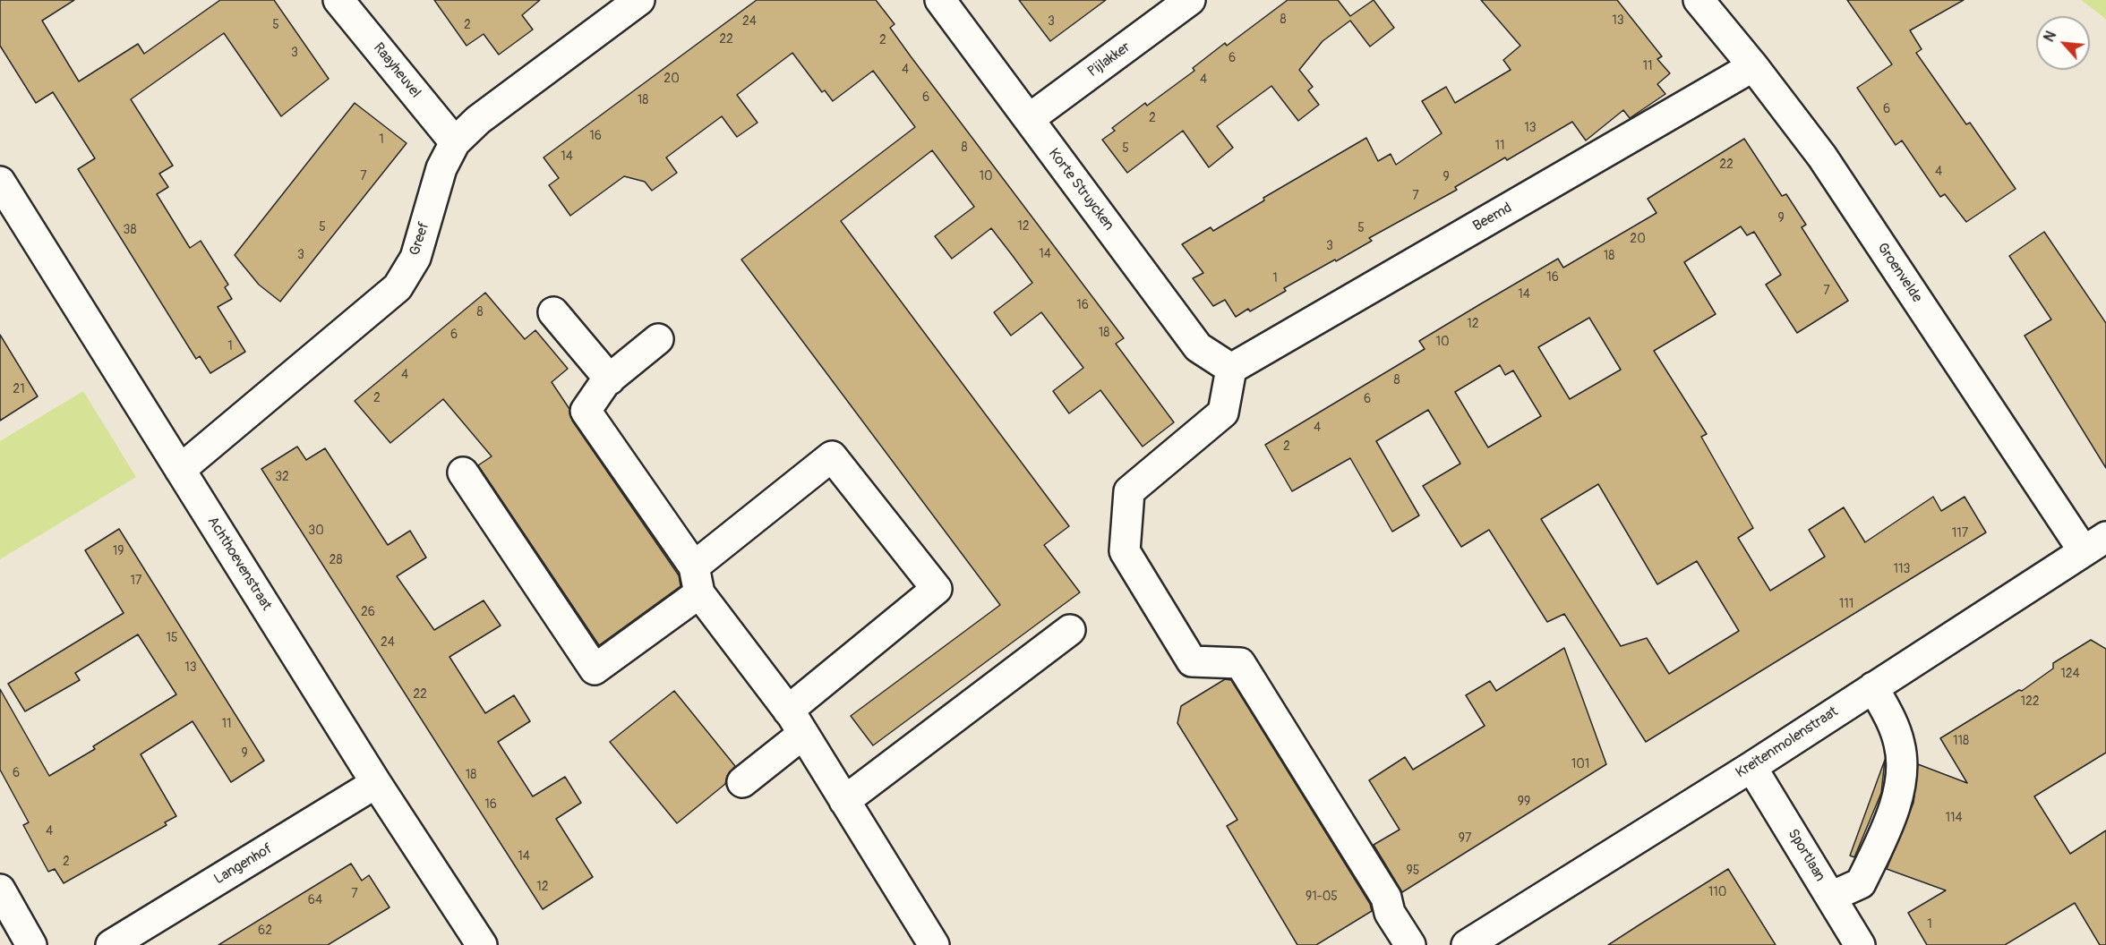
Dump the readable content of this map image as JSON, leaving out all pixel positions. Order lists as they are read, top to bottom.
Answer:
{
  "streets": {
    "street": [
      "Pijlakker",
      "Raayheuvel",
      "Korte Struycken",
      "Beemd",
      "Greef",
      "Groenvelde",
      "Achthoevenstraat",
      "Kreitenmolenstraat",
      "Sportlaan",
      "Langenhof"
    ]
  },
  "crossings": [
    ["Pijlakker", "Korte Struycken"],
    ["Raayheuvel", "Greef"],
    ["Korte Struycken", "Beemd"],
    ["Beemd", "Groenvelde"],
    ["Greef", "Achthoevenstraat"],
    ["Groenvelde", "Kreitenmolenstraat"],
    ["Achthoevenstraat", "Langenhof"],
    ["Kreitenmolenstraat", "Sportlaan"]
  ],
  "house_numbers": [
    "8",
    "13",
    "24",
    "3",
    "5",
    "2",
    "22",
    "2",
    "3",
    "6",
    "11",
    "4",
    "20",
    "4",
    "6",
    "18",
    "6",
    "2",
    "13",
    "16",
    "1",
    "11",
    "8",
    "5",
    "14",
    "22",
    "4",
    "7",
    "10",
    "9",
    "7",
    "9",
    "12",
    "5",
    "5",
    "38",
    "20",
    "3",
    "14",
    "3",
    "18",
    "16",
    "1",
    "7",
    "14",
    "16",
    "8",
    "12",
    "18",
    "6",
    "10",
    "1",
    "4",
    "8",
    "21",
    "2",
    "6",
    "4",
    "2",
    "32",
    "30",
    "117",
    "19",
    "28",
    "113",
    "17",
    "111",
    "26",
    "15",
    "24",
    "13",
    "124",
    "22",
    "122",
    "11",
    "118",
    "9",
    "101",
    "6",
    "18",
    "99",
    "16",
    "114",
    "4",
    "97",
    "14",
    "2",
    "95",
    "12",
    "110",
    "7",
    "91-05",
    "64",
    "1",
    "62"
  ],
  "north": "top left"
}
